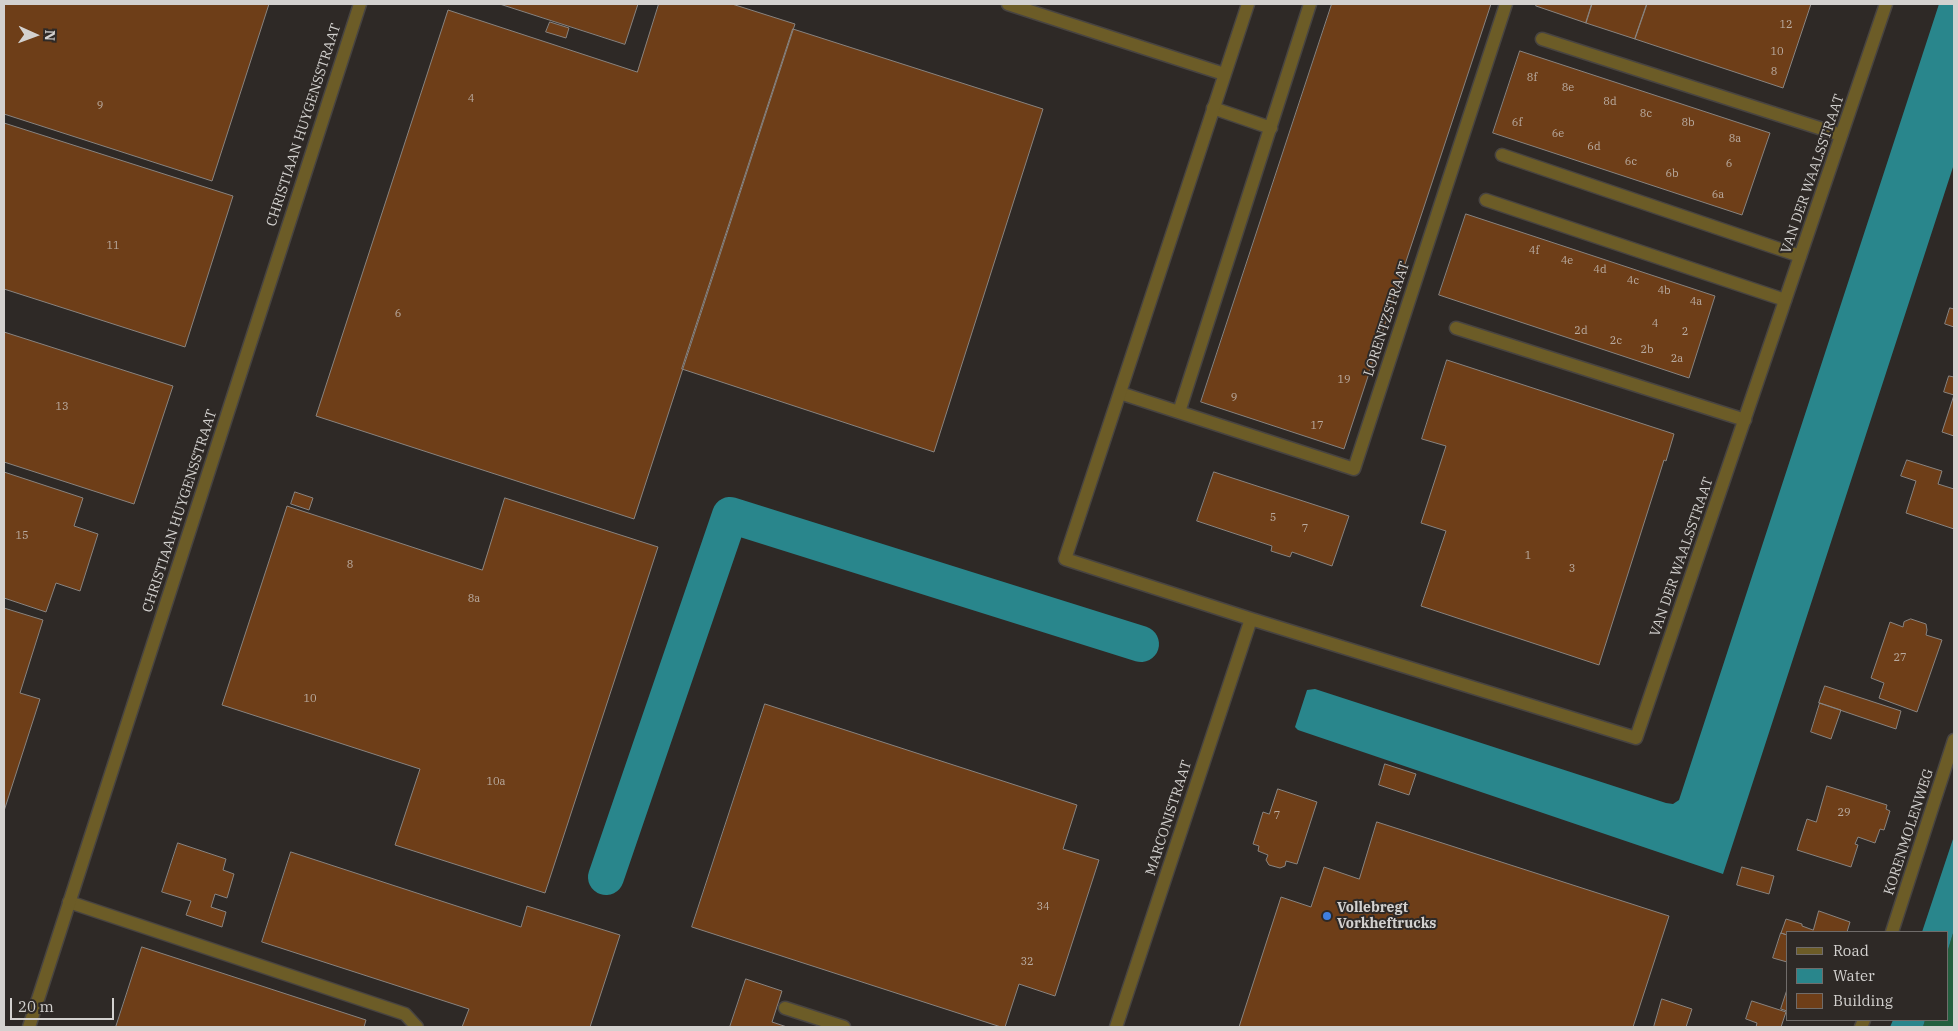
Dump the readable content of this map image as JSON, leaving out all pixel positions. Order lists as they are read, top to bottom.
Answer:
{
  "streets": {
    "street": [
      "CHRISTIAAN HUYGENSSTRAAT",
      "VAN DER WAALSSTRAAT",
      "LORENTZSTRAAT",
      "MARCONISTRAAT",
      "KORENMOLENWEG"
    ]
  },
  "crossings": [
    ["VAN DER WAALSSTRAAT", "MARCONISTRAAT"]
  ],
  "places": ["Vollebregt Vorkheftrucks"],
  "house_numbers": [
    "12",
    "10",
    "8",
    "8f",
    "8e",
    "4",
    "8d",
    "9",
    "8c",
    "6f",
    "8b",
    "6e",
    "8a",
    "6d",
    "6c",
    "6",
    "6b",
    "6a",
    "11",
    "4f",
    "4e",
    "4d",
    "4c",
    "4b",
    "4a",
    "6",
    "4",
    "2d",
    "2",
    "2c",
    "2b",
    "2a",
    "19",
    "9",
    "13",
    "17",
    "5",
    "7",
    "15",
    "1",
    "8",
    "3",
    "8a",
    "27",
    "10",
    "10a",
    "29",
    "7",
    "34",
    "32"
  ],
  "legend": ["Road", "Water", "Building"],
  "scale_bar": "20 m",
  "north": "right"
}
